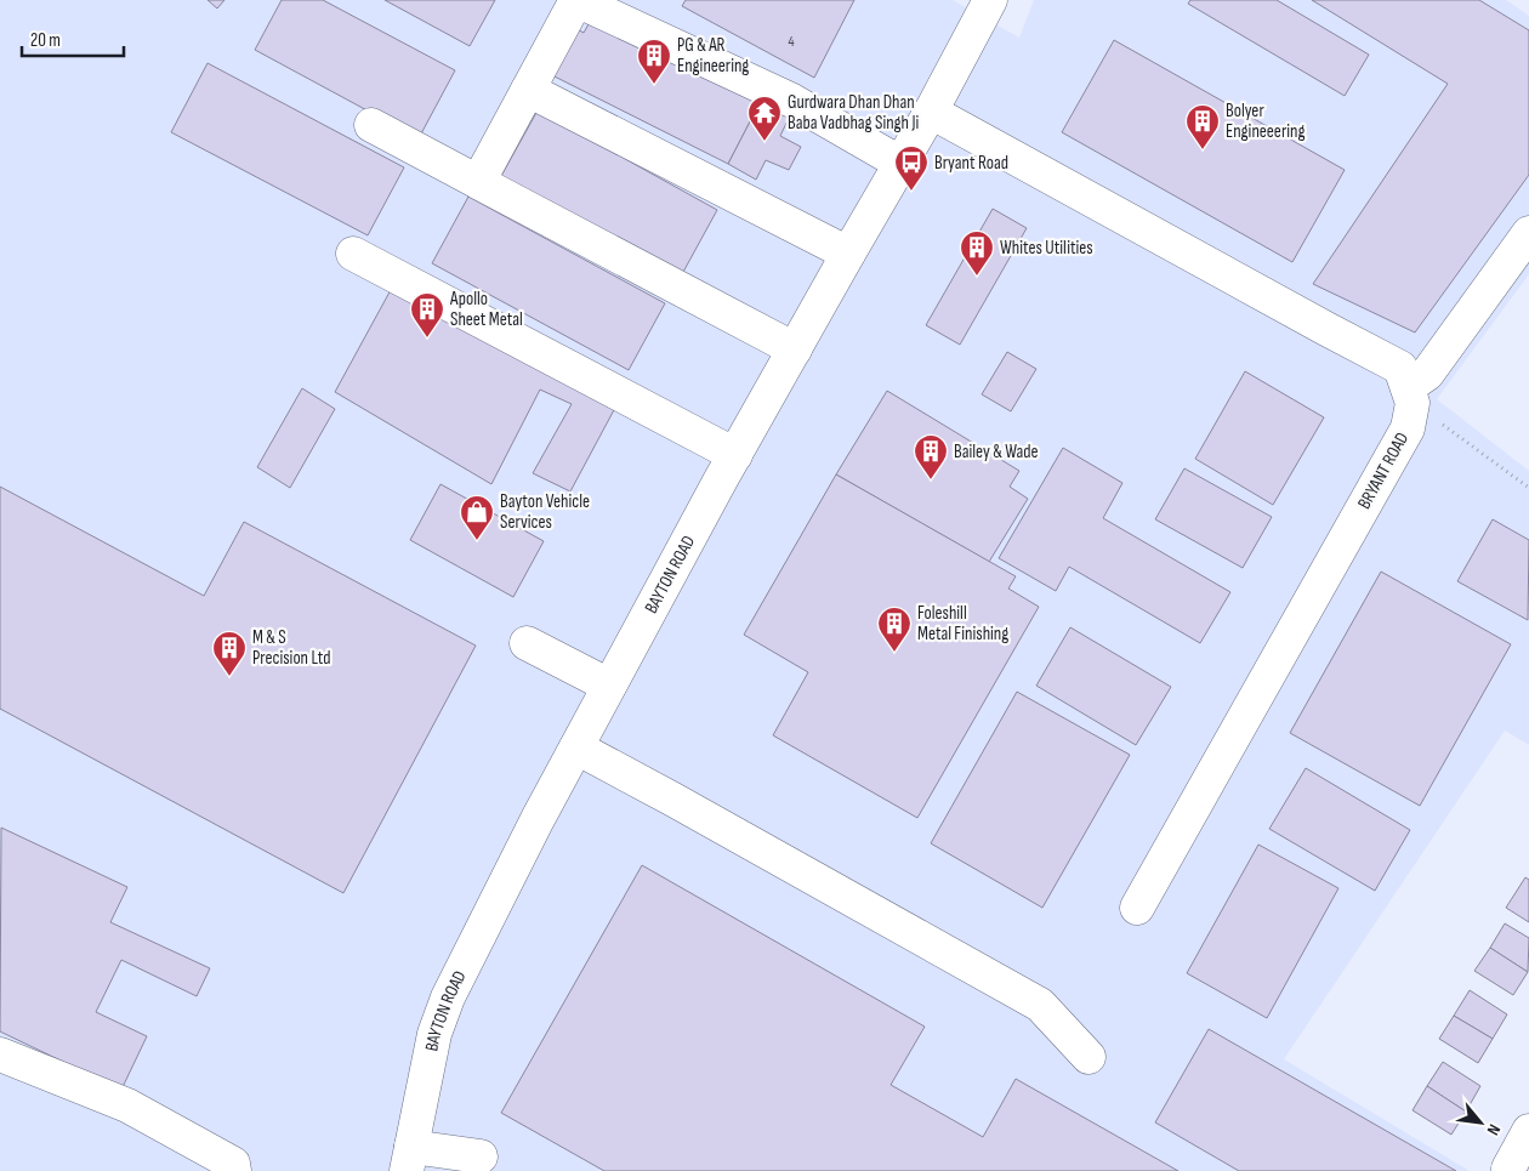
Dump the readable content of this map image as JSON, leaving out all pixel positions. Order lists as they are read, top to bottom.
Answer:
{
  "streets": {
    "street": ["BRYANT ROAD", "BAYTON ROAD"]
  },
  "places": {
    "building": [
      "PG & AR Engineering",
      "Bolyer Engineeering",
      "Whites Utilities",
      "Apollo Sheet Metal",
      "Bailey & Wade",
      "Foleshill Metal Finishing",
      "M & S Precision Ltd"
    ],
    "temple": ["Gurdwara Dhan Dhan Baba Vadbhag Singh Ji"],
    "bus stop": ["Bryant Road"],
    "shop": ["Bayton Vehicle Services"]
  },
  "house_numbers": ["4"],
  "scale_bar": "20 m",
  "north": "bottom right"
}
